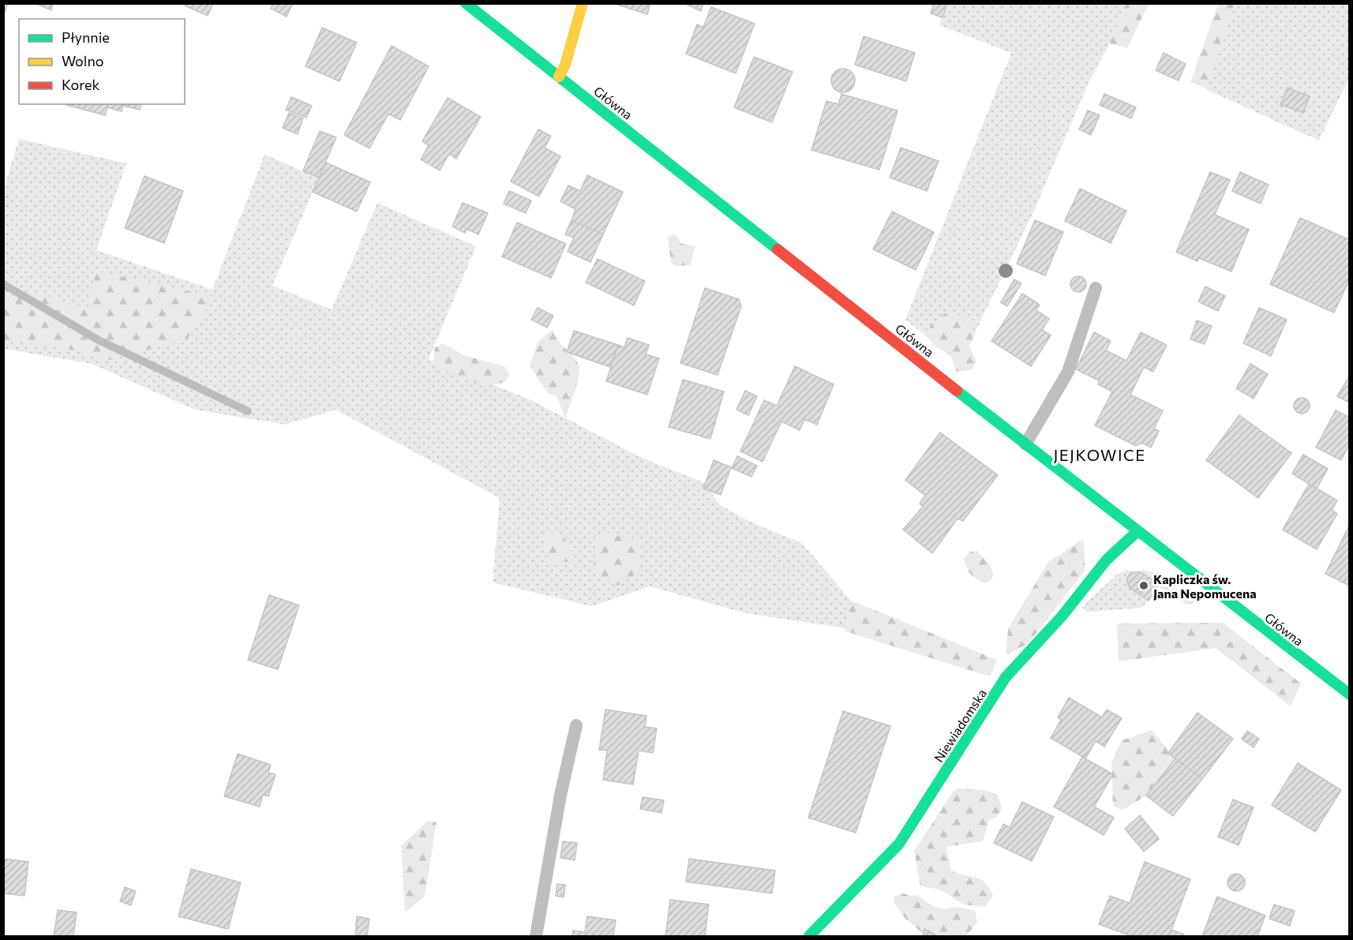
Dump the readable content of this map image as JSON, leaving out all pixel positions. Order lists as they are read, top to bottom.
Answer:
{
  "streets": {
    "street": ["Główna", "Niewiadomska"]
  },
  "crossings": [
    ["Główna", "Niewiadomska"]
  ],
  "districts": ["JEJKOWICE"],
  "places": ["Kapliczka św. Jana Nepomucena"],
  "legend": ["Płynnie", "Wolno", "Korek"]
}
